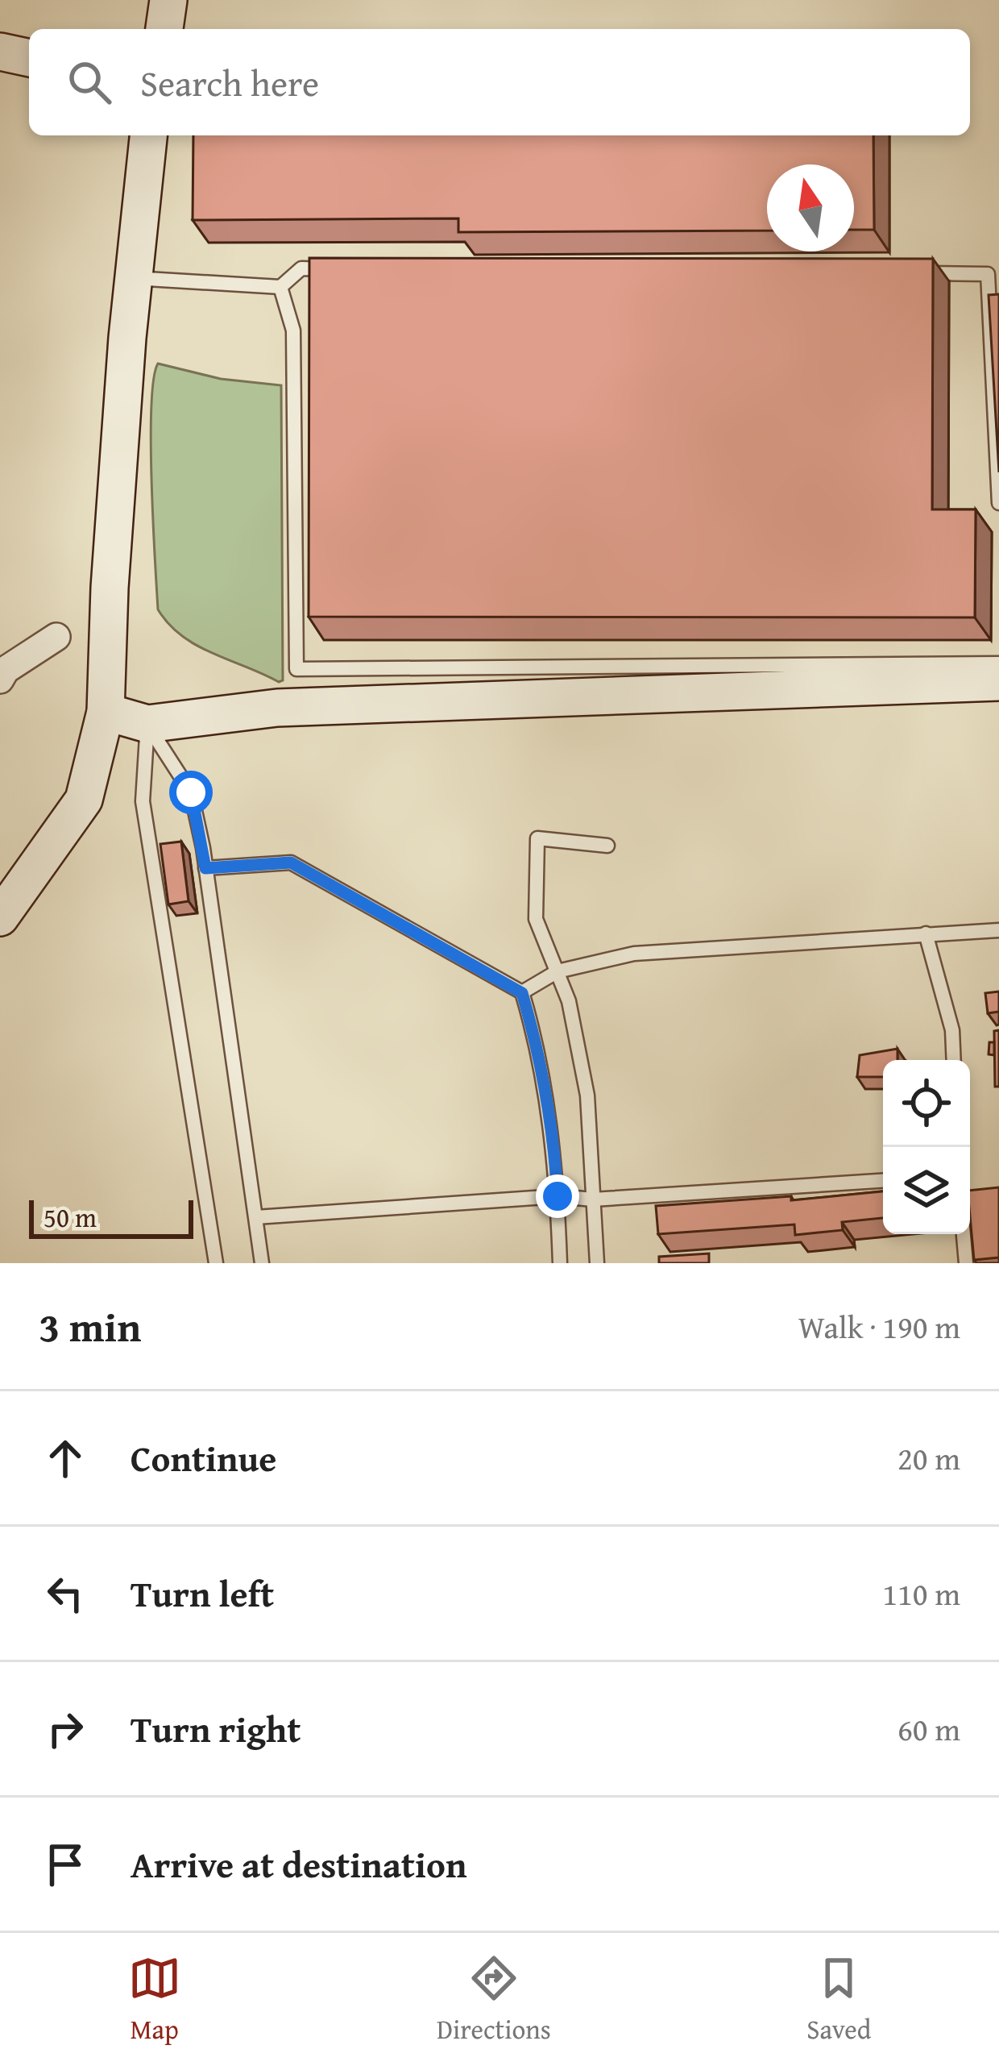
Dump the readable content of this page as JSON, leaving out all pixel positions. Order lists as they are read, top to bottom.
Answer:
{
  "scale_bar": "50 m",
  "north": "top",
  "page": {
    "search": "Search here",
    "scale": "50 m",
    "heading": ["3 min", "Walk · 190 m"],
    "list": [
      ["Continue", "20 m"],
      ["Turn left", "110 m"],
      ["Turn right", "60 m"],
      "Arrive at destination"
    ],
    "nav": ["Map", "Directions", "Saved"]
  }
}
